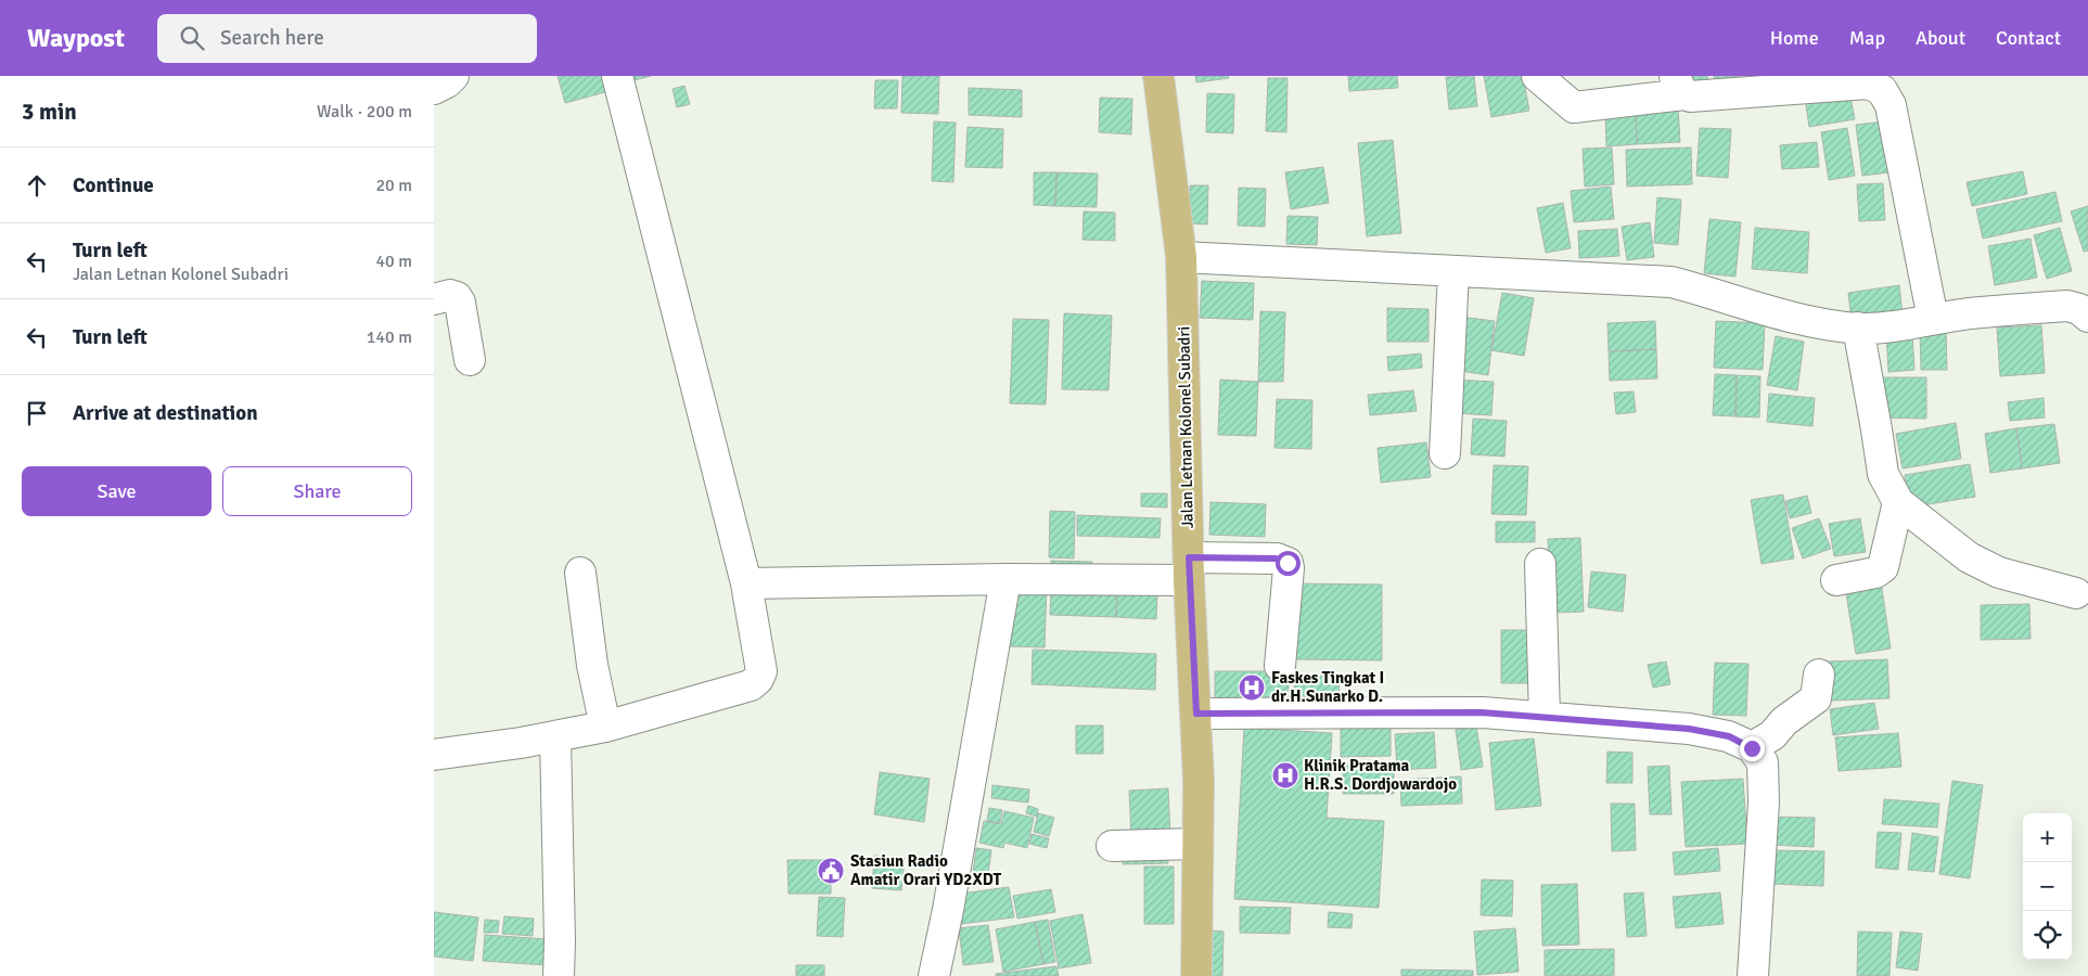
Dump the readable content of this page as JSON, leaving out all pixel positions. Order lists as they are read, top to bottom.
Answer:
{
  "streets": {
    "main road": ["Jalan Letnan Kolonel Subadri"]
  },
  "places": {
    "hospital": ["Faskes Tingkat I dr.H.Sunarko D.", "Klinik Pratama H.R.S. Dordjowardojo"],
    "public building": ["Stasiun Radio Amatir Orari YD2XDT"]
  },
  "page": {
    "header": "Waypost",
    "search": "Search here",
    "nav": [
      "Home",
      "Map",
      "About",
      "Contact"
    ],
    "heading": ["3 min", "Walk · 200 m"],
    "list": [
      ["Continue", "20 m"],
      ["Turn left", "Jalan Letnan Kolonel Subadri", "40 m"],
      ["Turn left", "140 m"],
      "Arrive at destination"
    ],
    "buttons": ["Save", "Share"],
    "map_buttons": ["+", "−"]
  }
}
